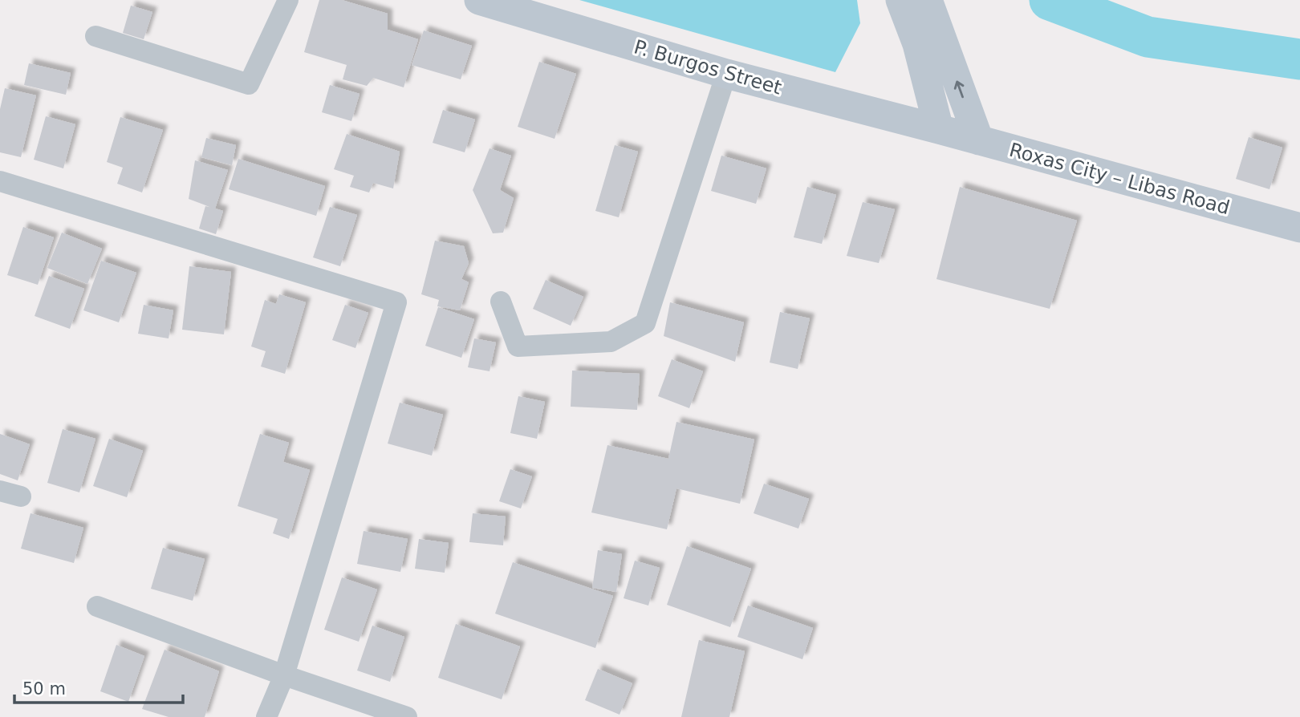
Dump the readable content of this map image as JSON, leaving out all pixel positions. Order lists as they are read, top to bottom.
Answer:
{
  "streets": {
    "main road": ["P. Burgos Street", "Roxas City – Libas Road"]
  },
  "crossings": [
    ["P. Burgos Street", "Roxas City – Libas Road"]
  ],
  "scale_bar": "50 m"
}
